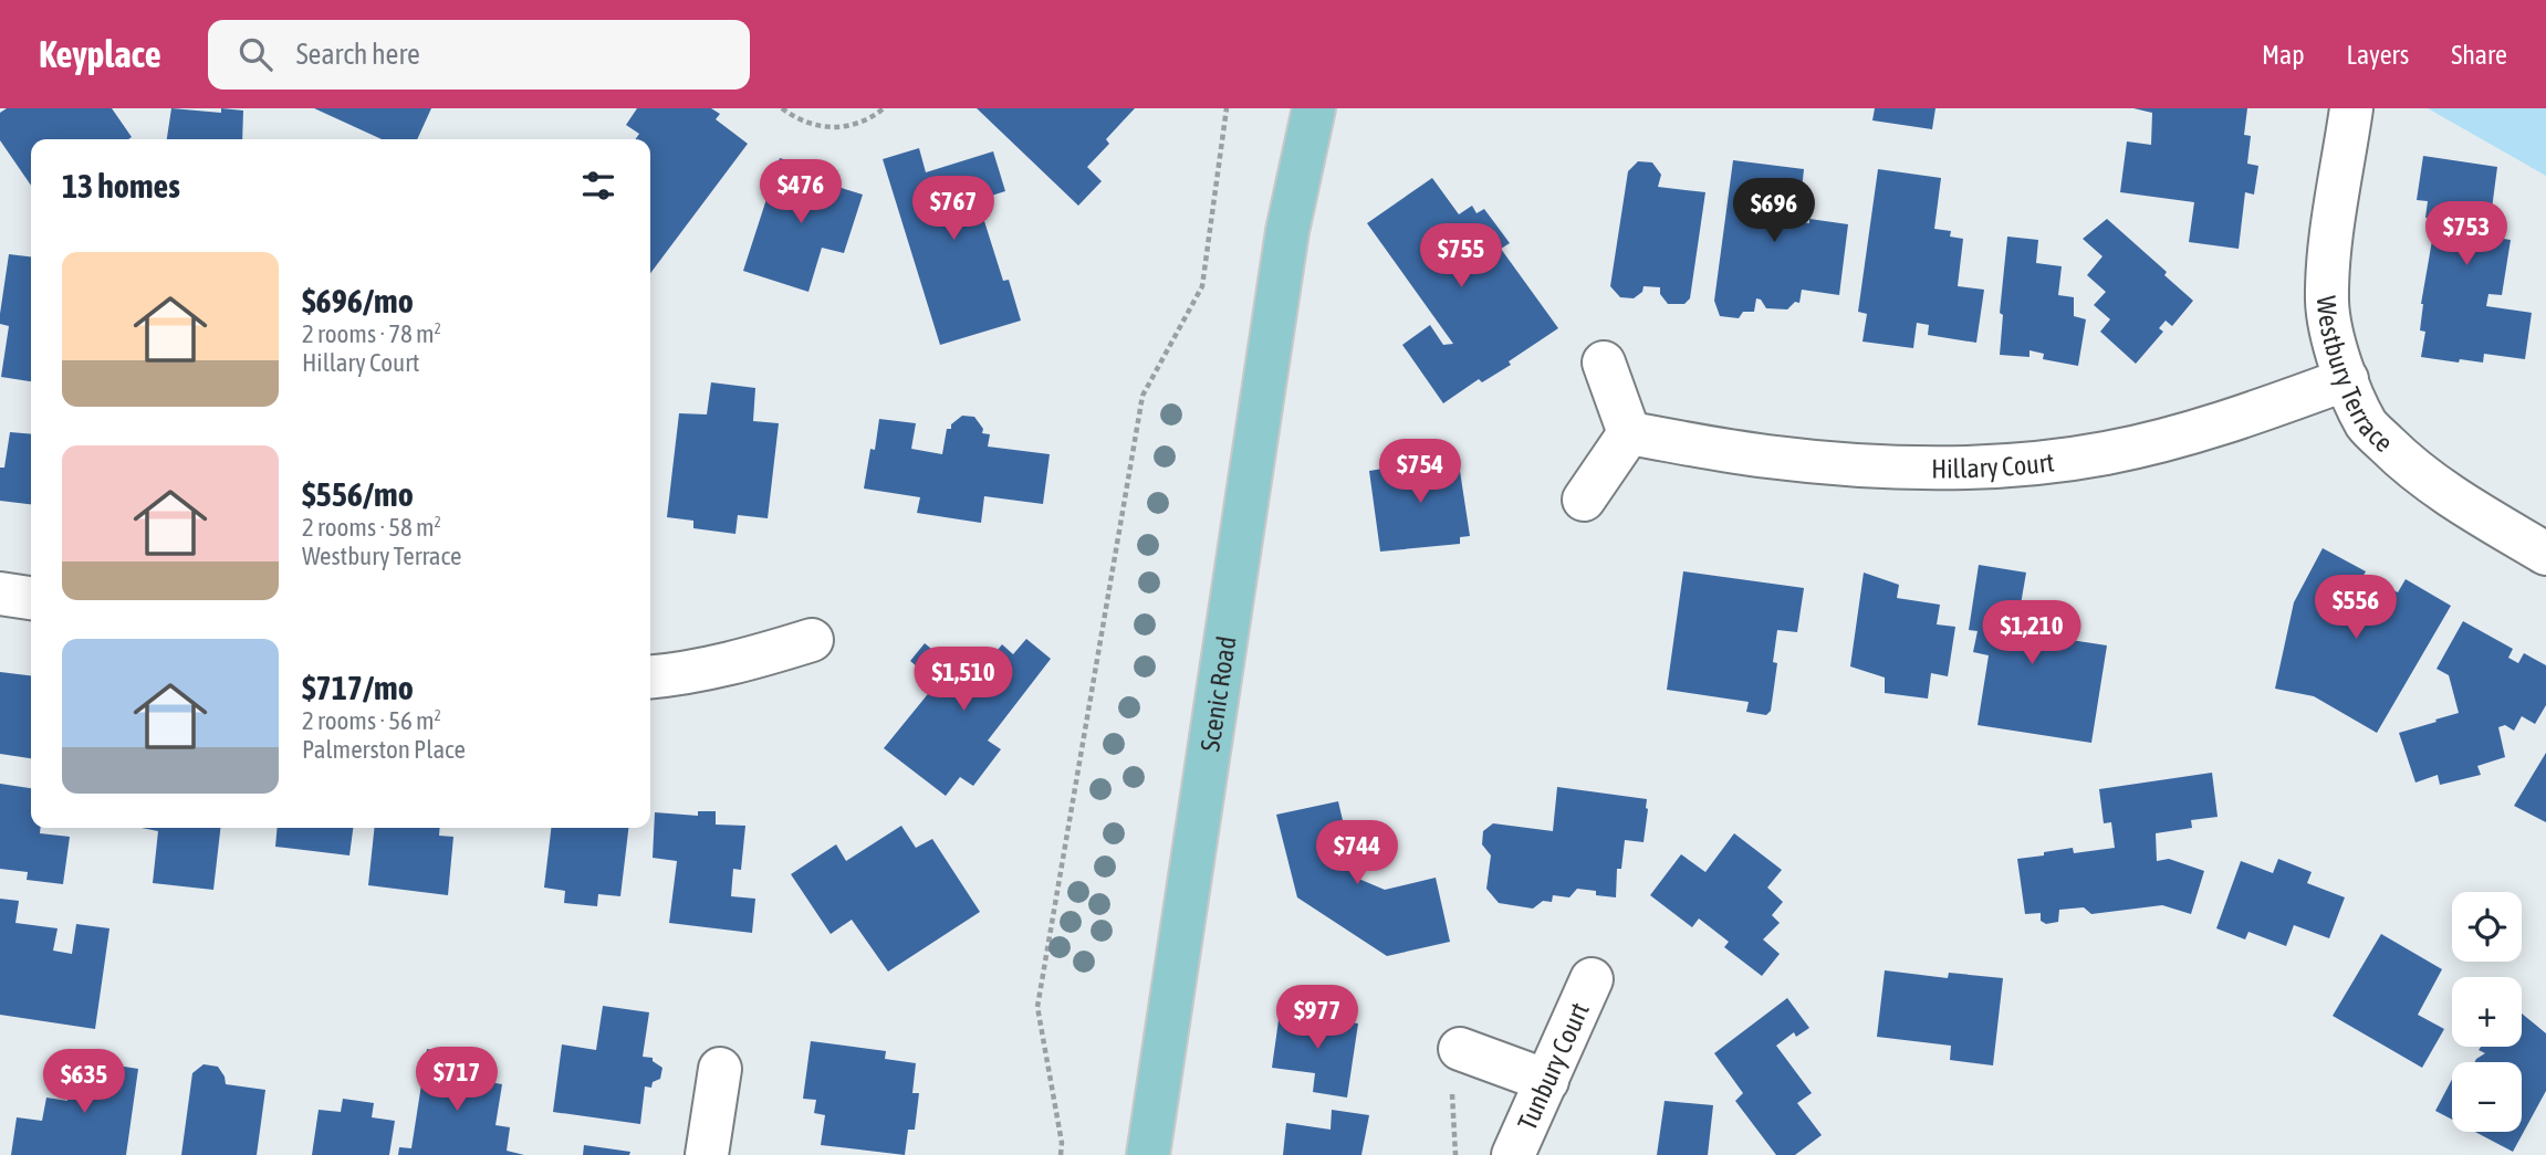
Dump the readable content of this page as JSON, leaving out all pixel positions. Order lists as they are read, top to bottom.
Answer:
{
  "streets": {
    "main road": ["Scenic Road"],
    "street": ["Westbury Terrace", "Hillary Court", "Tunbury Court"]
  },
  "crossings": [
    ["Westbury Terrace", "Hillary Court"]
  ],
  "page": {
    "header": "Keyplace",
    "search": "Search here",
    "nav": ["Map", "Layers", "Share"],
    "heading": "13 homes",
    "price": [
      "$476",
      "$767",
      "$696",
      "$753",
      "$755",
      "$754",
      "$556",
      "$1,210",
      "$1,510",
      "$744",
      "$977",
      "$717",
      "$635"
    ],
    "list": [
      {
        "name": "$696/mo",
        "note": "2 rooms · 78 m² · Hillary Court"
      },
      {
        "name": "$556/mo",
        "note": "2 rooms · 58 m² · Westbury Terrace"
      },
      {
        "name": "$717/mo",
        "note": "2 rooms · 56 m² · Palmerston Place"
      }
    ],
    "map_buttons": ["+", "−"]
  }
}
